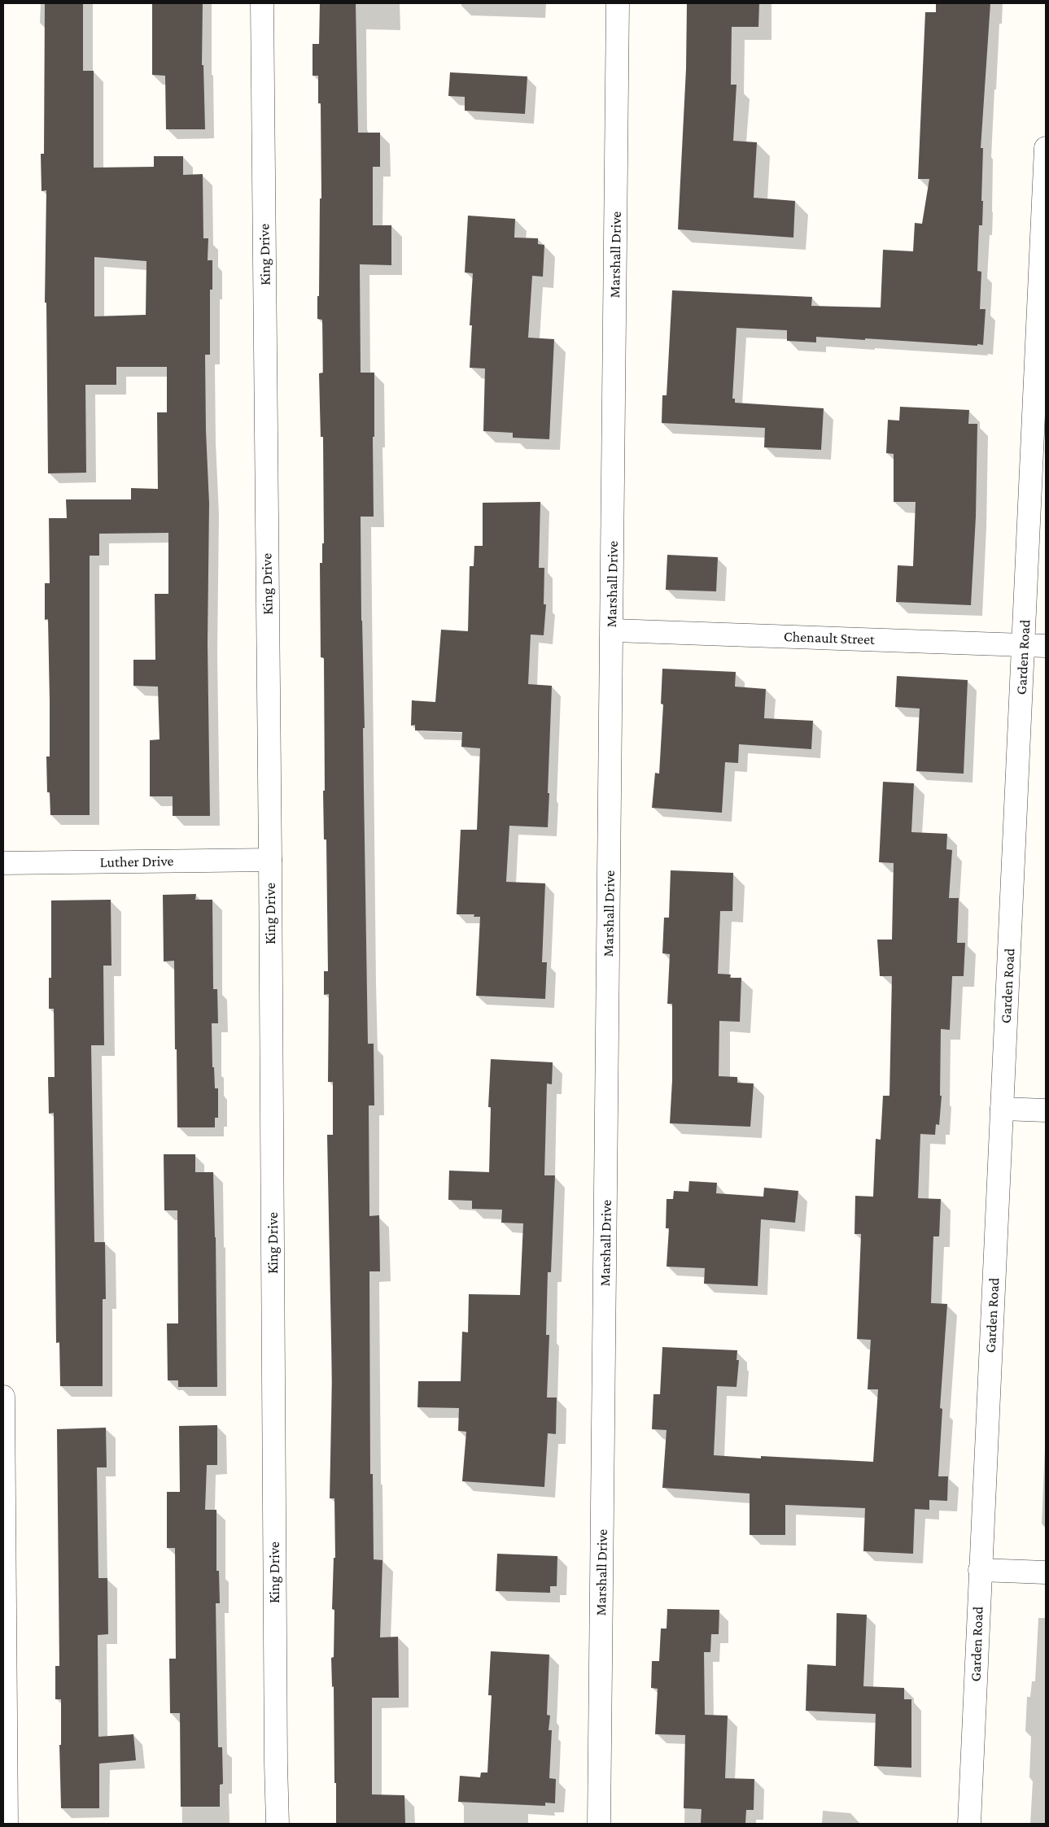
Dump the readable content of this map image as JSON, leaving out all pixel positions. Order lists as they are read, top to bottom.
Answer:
{
  "streets": {
    "street": [
      "King Drive",
      "Marshall Drive",
      "Chenault Street",
      "Garden Road",
      "Luther Drive"
    ]
  },
  "crossings": [
    ["King Drive", "Luther Drive"],
    ["Marshall Drive", "Chenault Street"],
    ["Chenault Street", "Garden Road"]
  ]
}
